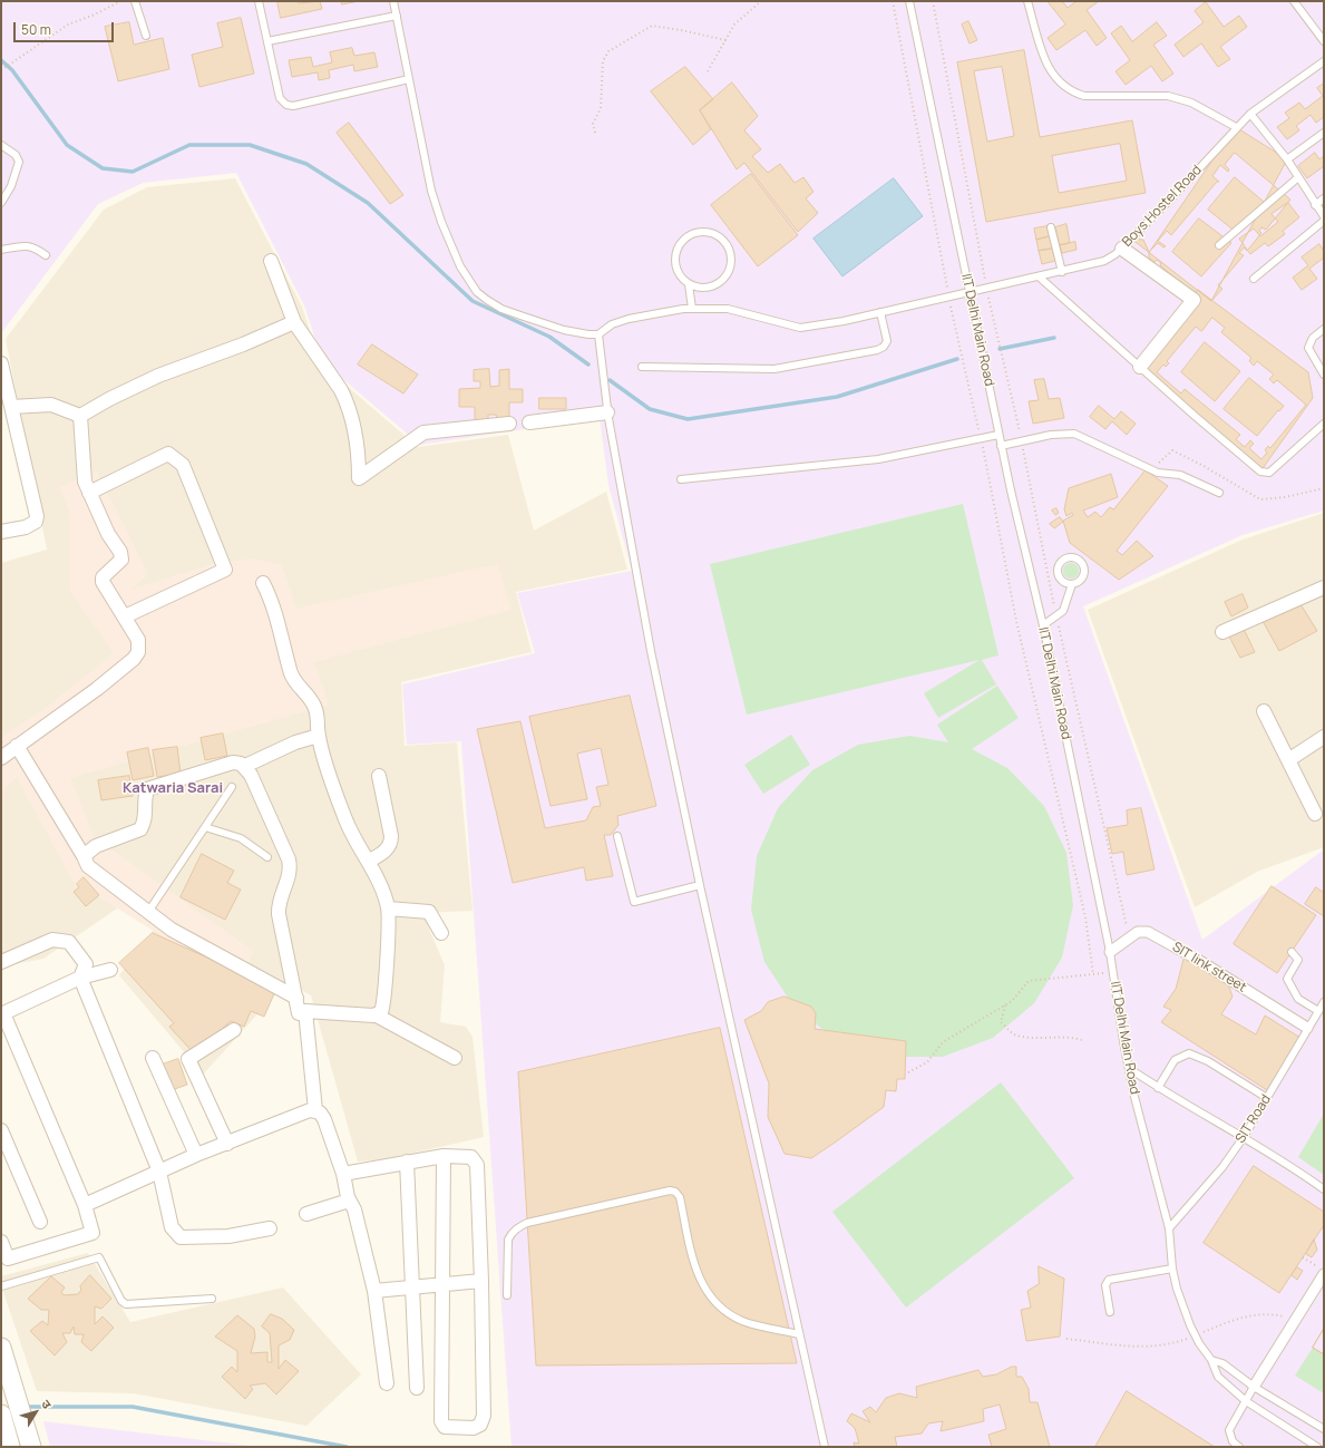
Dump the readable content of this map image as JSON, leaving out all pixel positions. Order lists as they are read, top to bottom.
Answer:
{
  "streets": {
    "street": ["SIT link street"],
    "lane": ["Boys Hostel Road", "IIT Delhi Main Road", "SIT Road"]
  },
  "crossings": [
    ["Boys Hostel Road", "IIT Delhi Main Road"],
    ["IIT Delhi Main Road", "SIT link street"],
    ["IIT Delhi Main Road", "SIT Road"],
    ["SIT link street", "SIT Road"]
  ],
  "districts": ["Katwaria Sarai"],
  "scale_bar": "50 m",
  "north": "top right"
}
